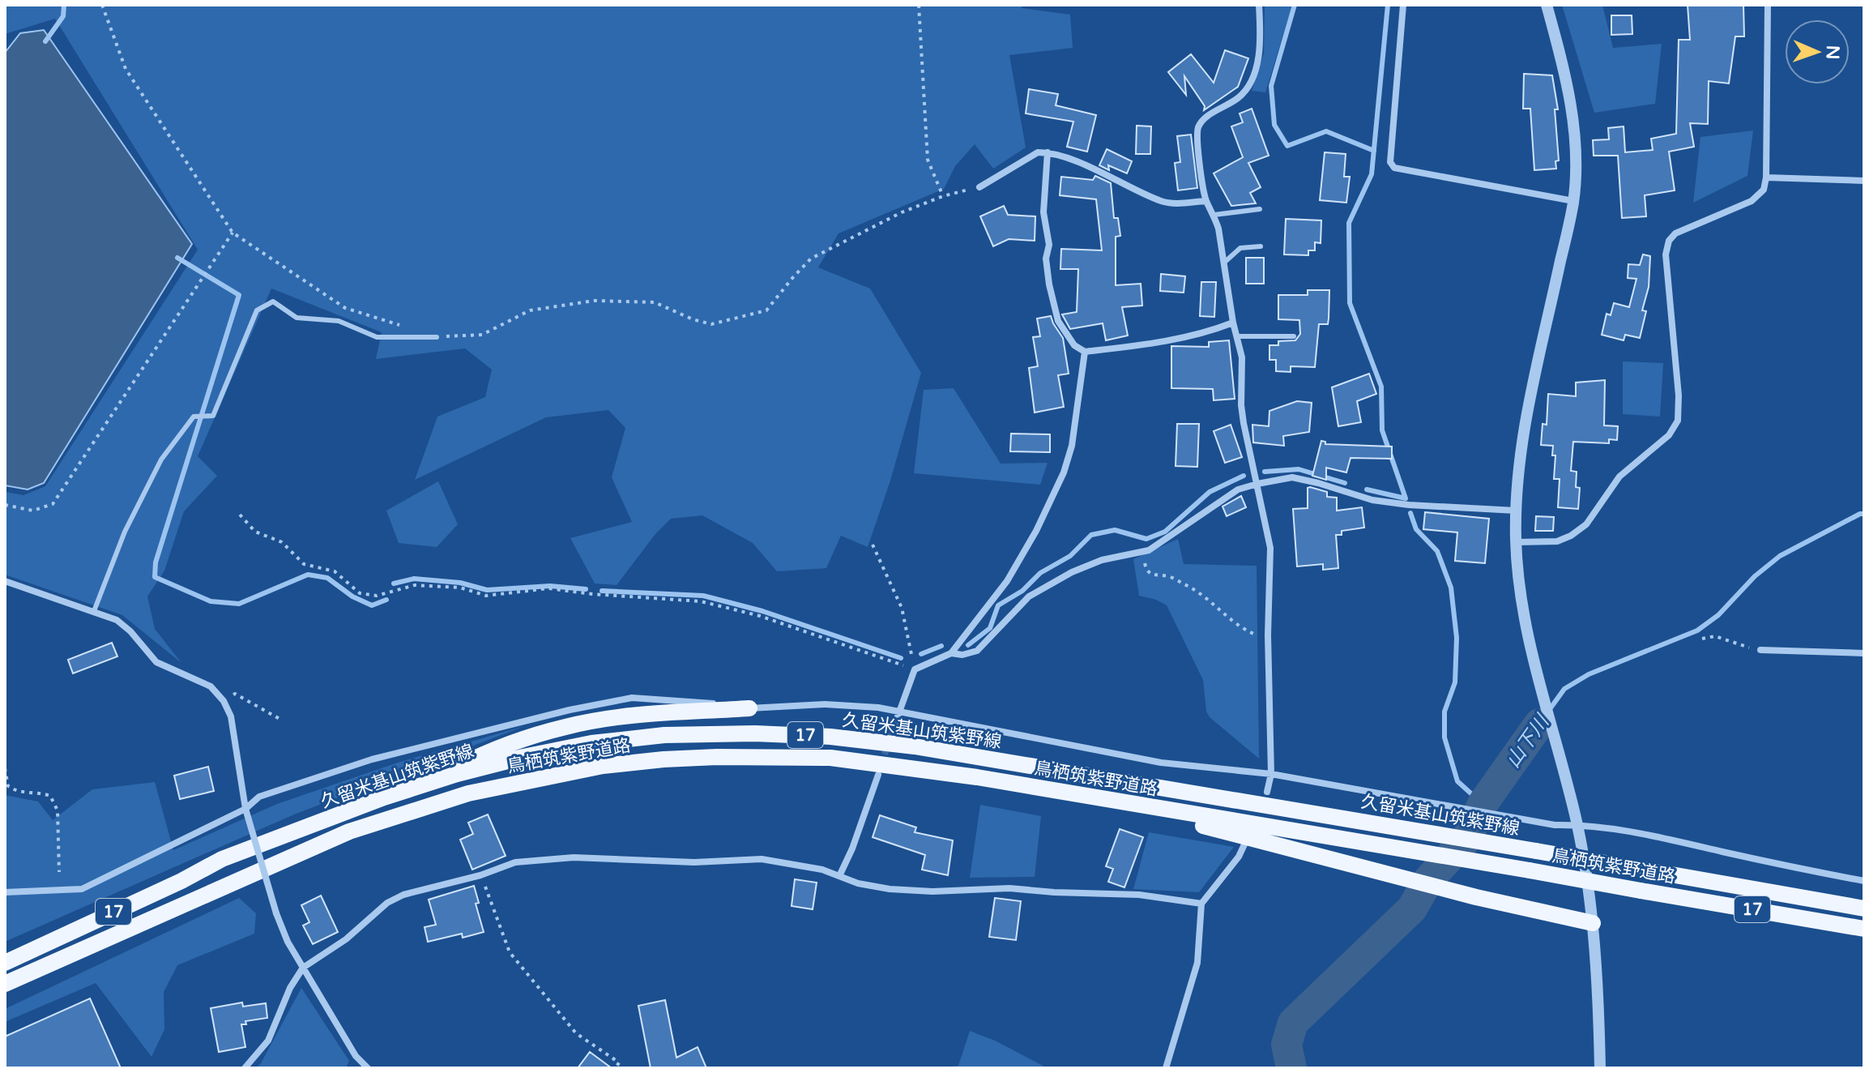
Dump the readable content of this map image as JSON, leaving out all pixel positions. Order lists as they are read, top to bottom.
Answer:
{
  "streets": {
    "main road": ["久留米基山筑紫野線", "17", "鳥栖筑紫野道路"]
  },
  "water": ["山下川"],
  "north": "right"
}
